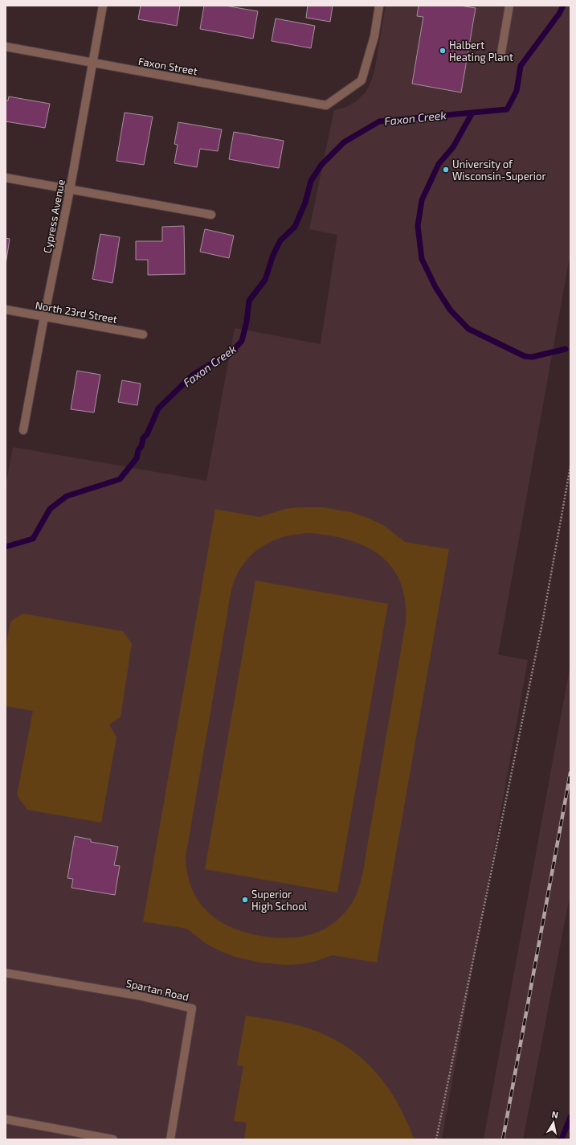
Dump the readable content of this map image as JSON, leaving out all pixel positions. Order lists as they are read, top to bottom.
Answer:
{
  "streets": {
    "street": [
      "Faxon Street",
      "Cypress Avenue",
      "North 23rd Street",
      "Spartan Road"
    ]
  },
  "crossings": [
    ["Faxon Street", "Cypress Avenue"],
    ["Cypress Avenue", "North 23rd Street"]
  ],
  "water": ["Faxon Creek"],
  "places": ["Halbert Heating Plant", "University of Wisconsin-Superior", "Superior High School"],
  "north": "top"
}
